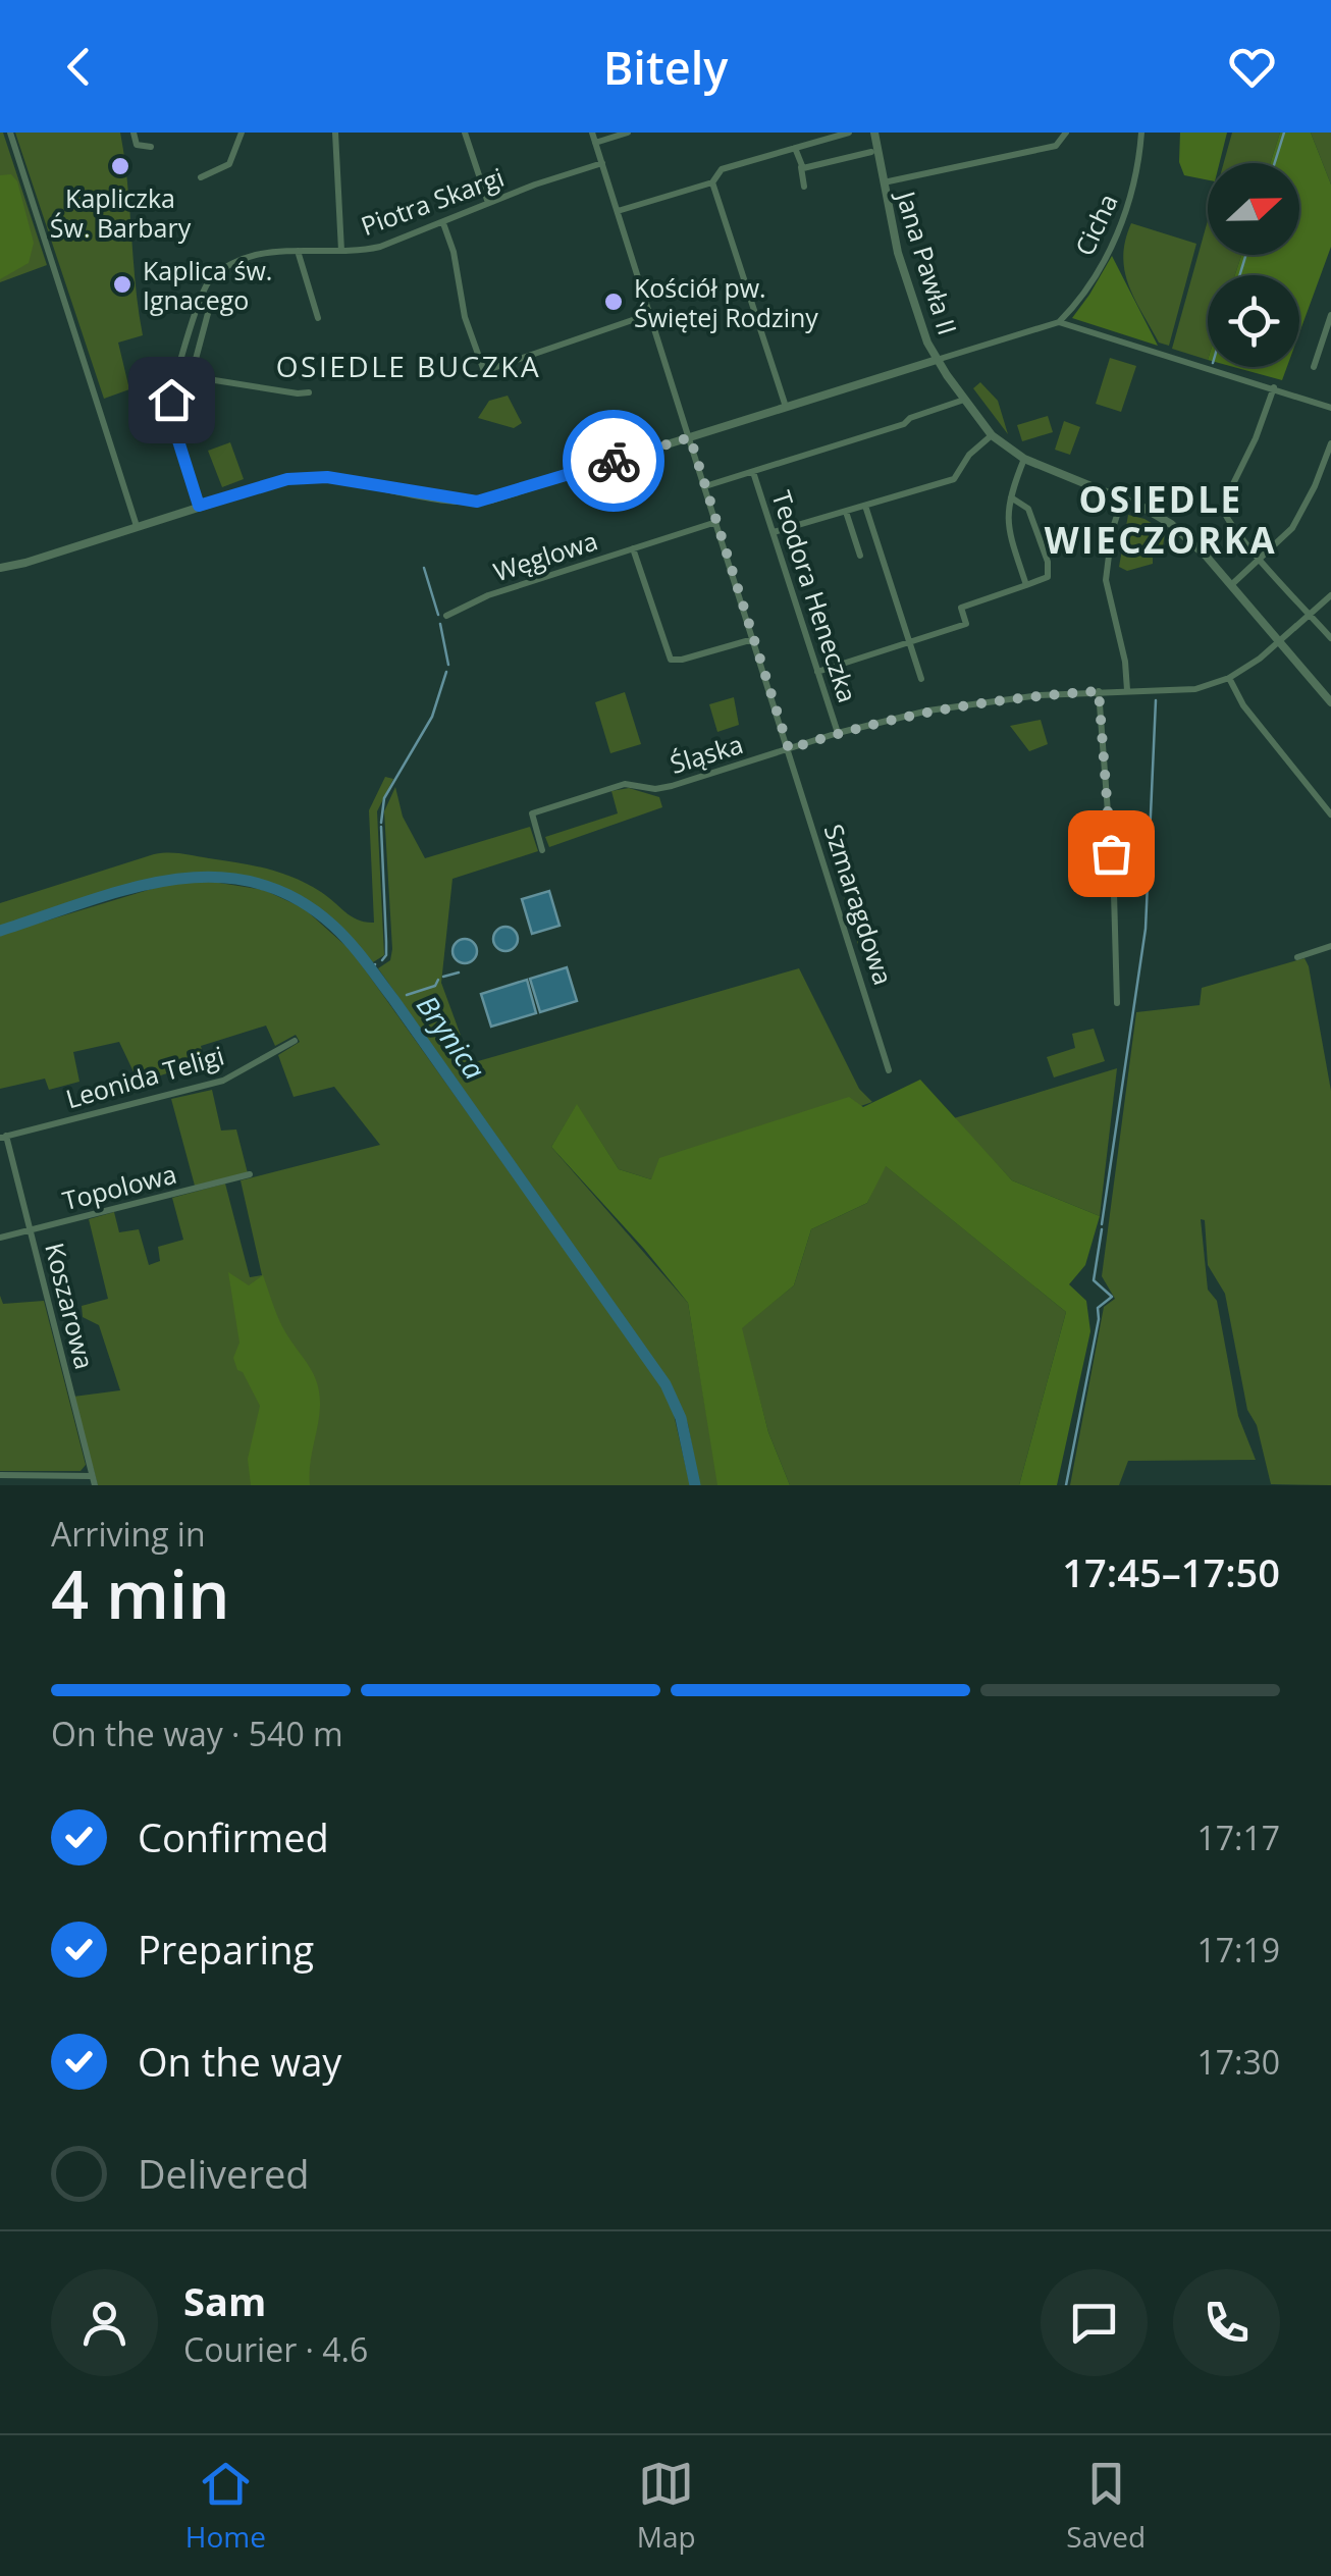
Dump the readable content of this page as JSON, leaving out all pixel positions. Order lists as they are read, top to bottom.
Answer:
{
  "streets": {
    "street": [
      "Piotra Skargi",
      "Cicha",
      "Jana Pawła II",
      "Węglowa",
      "Teodora Heneczka",
      "Śląska",
      "Szmaragdowa",
      "Leonida Teligi",
      "Topolowa",
      "Koszarowa"
    ]
  },
  "crossings": [
    ["Piotra Skargi", "Szmaragdowa"],
    ["Jana Pawła II", "Śląska"],
    ["Węglowa", "Szmaragdowa"],
    ["Teodora Heneczka", "Śląska"],
    ["Śląska", "Szmaragdowa"],
    ["Leonida Teligi", "Koszarowa"],
    ["Topolowa", "Koszarowa"]
  ],
  "districts": ["OSIEDLE BUCZKA", "OSIEDLE WIECZORKA"],
  "water": ["Brynica"],
  "places": ["Kapliczka Św. Barbary", "Kaplica św. Ignacego", "Kościół pw. Świętej Rodziny"],
  "north": "right",
  "page": {
    "header": "Bitely",
    "heading": ["4 min", "Arriving in", "17:45–17:50"],
    "panel": ["Sam", "Courier · 4.6"],
    "bar": "On the way · 540 m",
    "list": [
      ["Confirmed", "17:17"],
      ["Preparing", "17:19"],
      ["On the way", "17:30"],
      "Delivered"
    ],
    "tabs": ["Home", "Map", "Saved"]
  }
}
